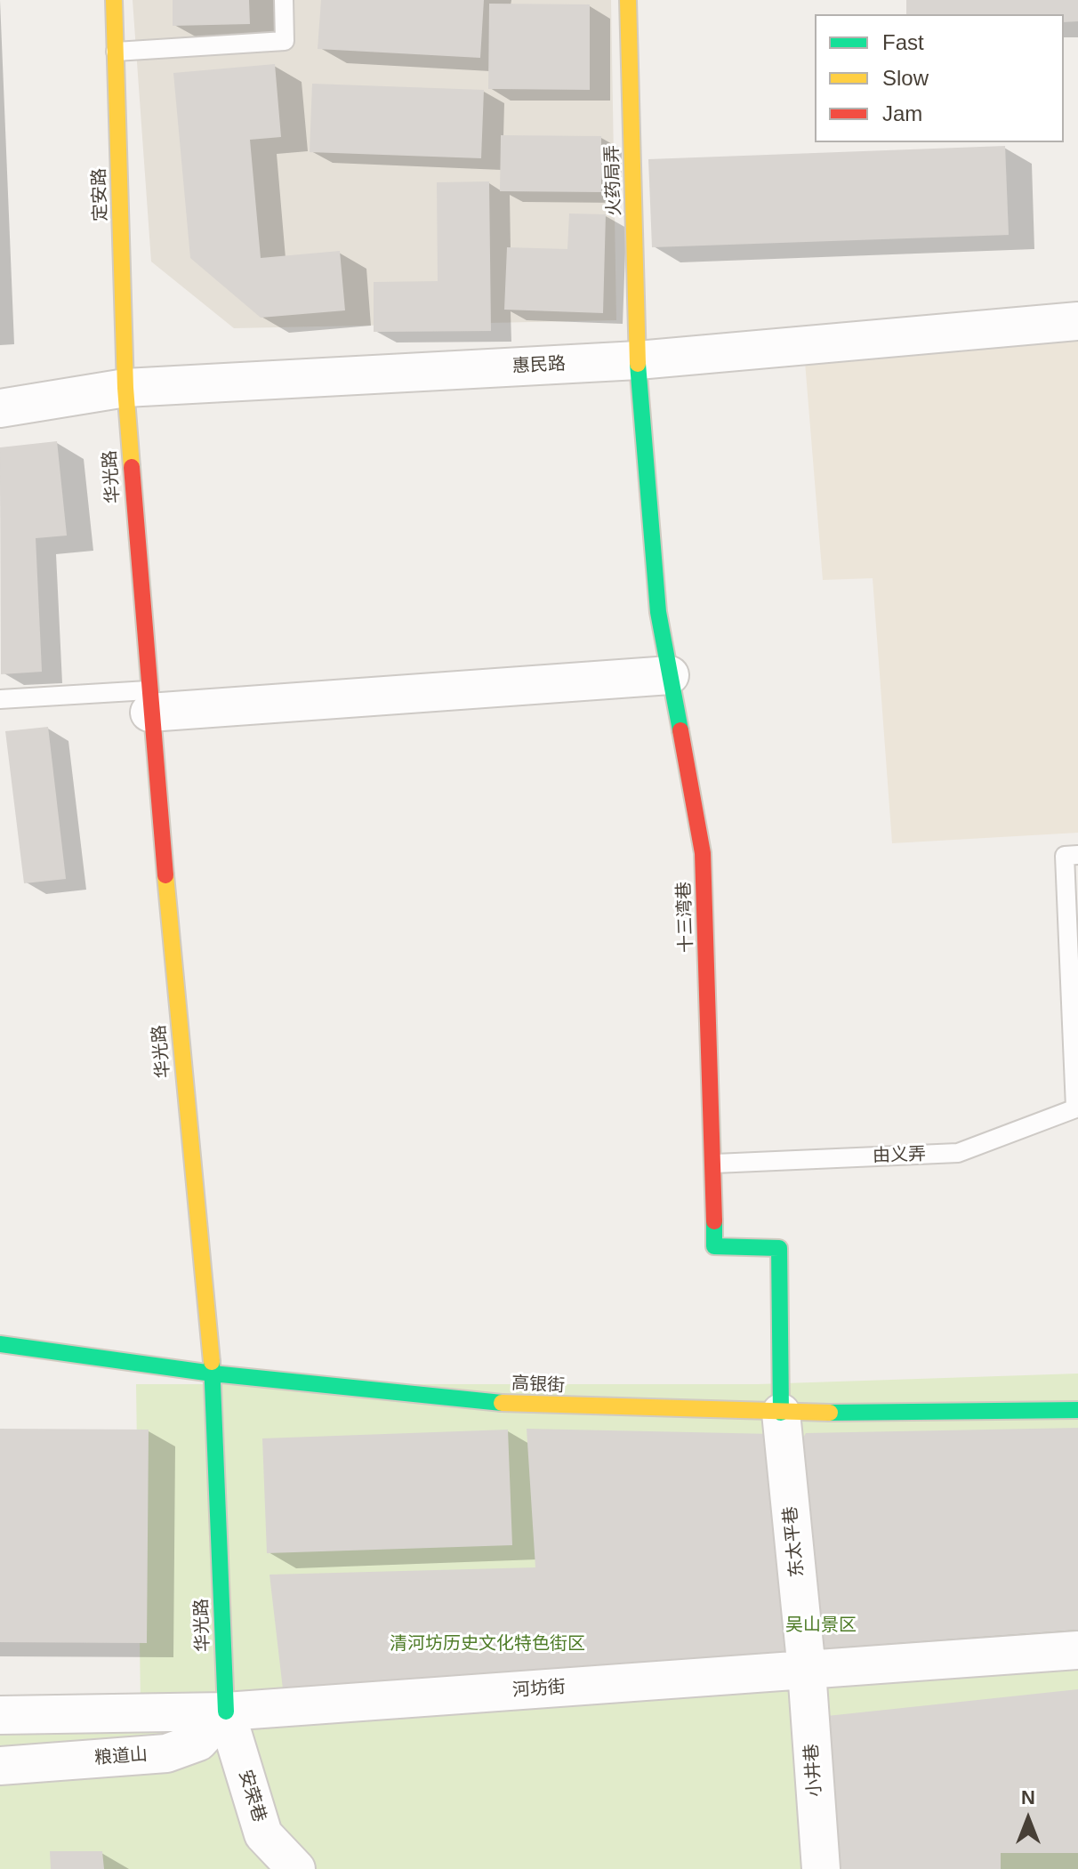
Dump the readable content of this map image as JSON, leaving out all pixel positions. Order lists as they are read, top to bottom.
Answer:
{
  "streets": {
    "street": [
      "火药局弄",
      "定安路",
      "惠民路",
      "华光路",
      "十三湾巷",
      "高银街",
      "东太平巷",
      "河坊街",
      "粮道山",
      "小井巷",
      "安荣巷"
    ],
    "lane": ["由义弄"]
  },
  "crossings": [
    ["火药局弄", "惠民路"],
    ["火药局弄", "十三湾巷"],
    ["定安路", "惠民路"],
    ["定安路", "华光路"],
    ["惠民路", "华光路"],
    ["惠民路", "十三湾巷"],
    ["华光路", "高银街"],
    ["华光路", "河坊街"],
    ["华光路", "粮道山"],
    ["华光路", "安荣巷"],
    ["十三湾巷", "由义弄"],
    ["十三湾巷", "高银街"],
    ["十三湾巷", "东太平巷"],
    ["高银街", "东太平巷"],
    ["东太平巷", "河坊街"],
    ["东太平巷", "小井巷"],
    ["河坊街", "粮道山"],
    ["河坊街", "小井巷"],
    ["河坊街", "安荣巷"],
    ["粮道山", "安荣巷"]
  ],
  "parks": ["吴山景区", "清河坊历史文化特色街区"],
  "legend": ["Fast", "Slow", "Jam"],
  "north": "top"
}
